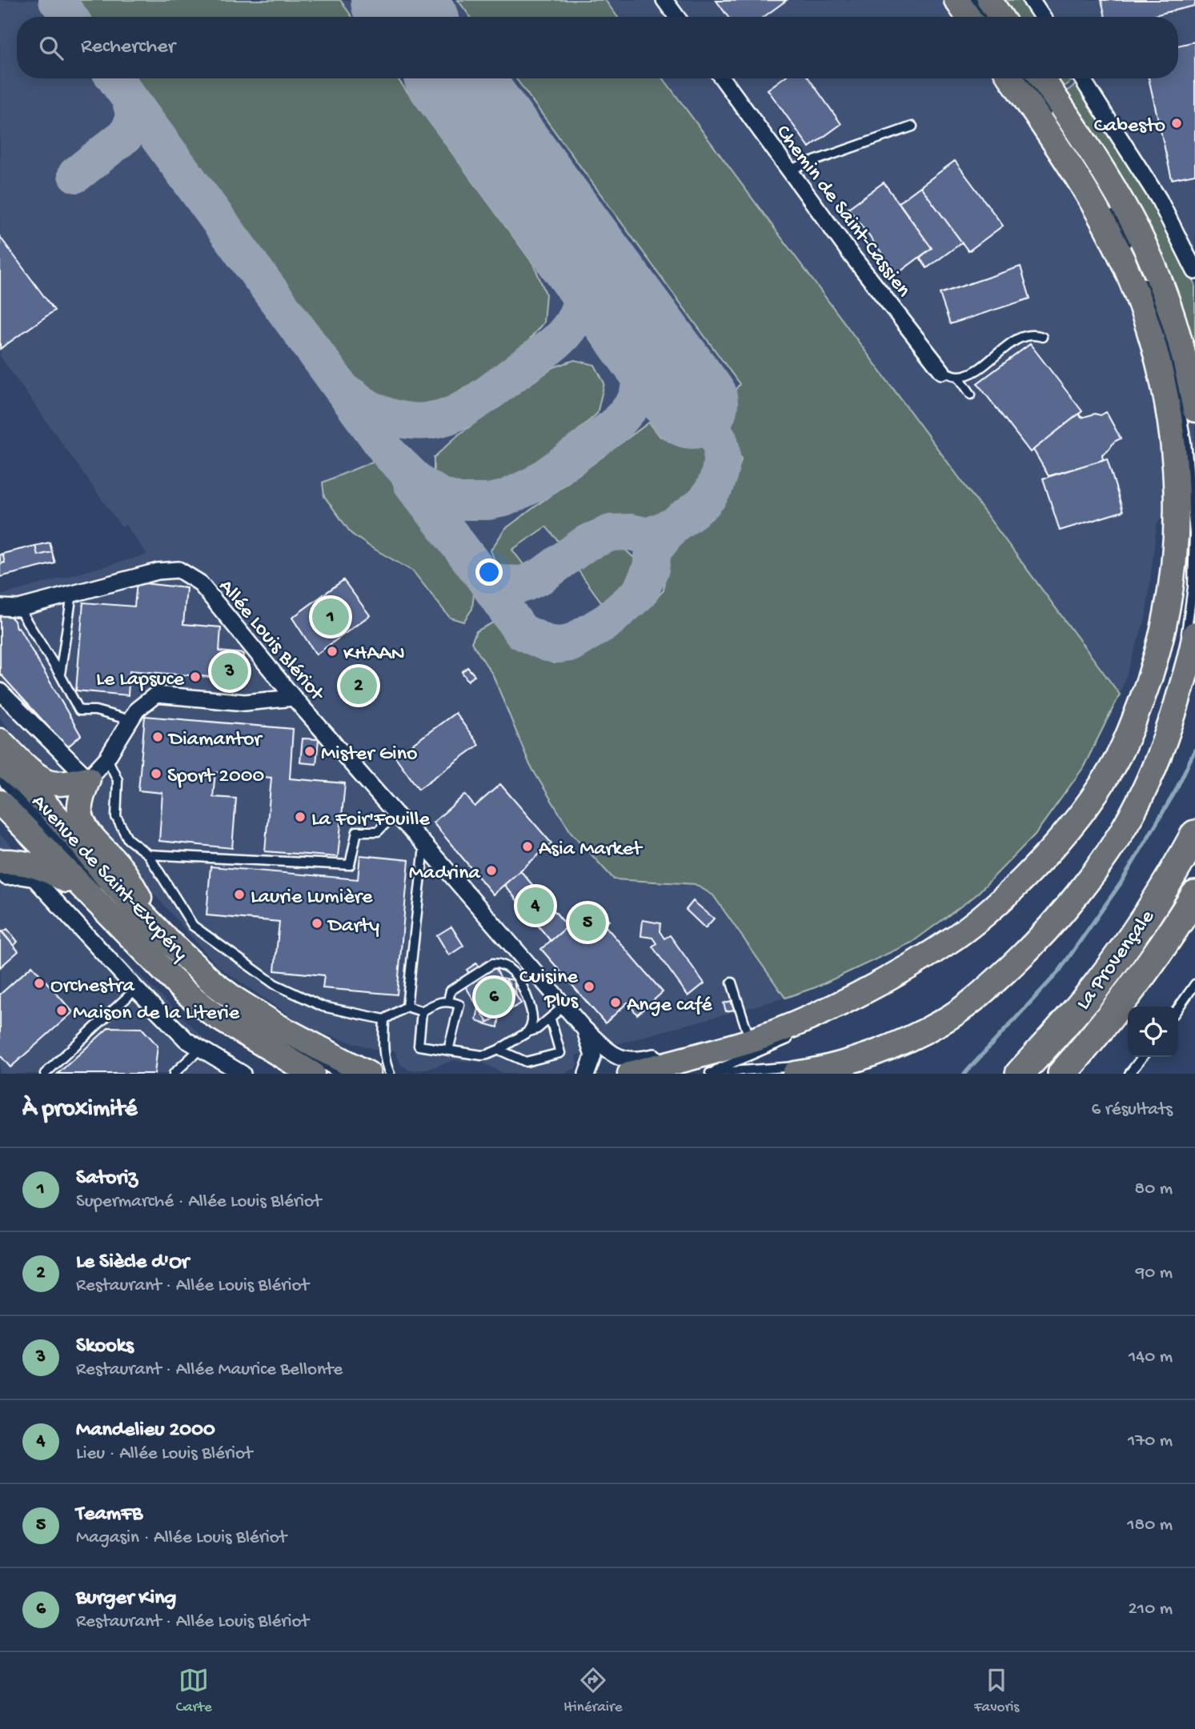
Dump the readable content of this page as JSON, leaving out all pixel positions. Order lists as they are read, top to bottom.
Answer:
{
  "streets": {
    "highway": ["La Provençale"],
    "main road": ["Avenue de Saint-Exupéry"],
    "street": ["Chemin de Saint-Cassien", "Allée Louis Blériot"]
  },
  "places": [
    "Cabesto",
    "KHAAN",
    "Le Lapsuce",
    "Diamantor",
    "Mister Gino",
    "Sport 2000",
    "La Foir'Fouille",
    "Asia Market",
    "Madrina",
    "Laurie Lumière",
    "Darty",
    "Orchestra",
    "Cuisine Plus",
    "Ange café",
    "Maison de la Literie"
  ],
  "page": {
    "search": "Rechercher",
    "pins": [
      "1",
      "3",
      "2",
      "4",
      "5",
      "6"
    ],
    "heading": ["À proximité", "6 résultats"],
    "list": [
      {
        "mark": "1",
        "name": "Satoriz",
        "note": "Supermarché · Allée Louis Blériot",
        "value": "80 m"
      },
      {
        "mark": "2",
        "name": "Le Siècle d'Or",
        "note": "Restaurant · Allée Louis Blériot",
        "value": "90 m"
      },
      {
        "mark": "3",
        "name": "Skooks",
        "note": "Restaurant · Allée Maurice Bellonte",
        "value": "140 m"
      },
      {
        "mark": "4",
        "name": "Mandelieu 2000",
        "note": "Lieu · Allée Louis Blériot",
        "value": "170 m"
      },
      {
        "mark": "5",
        "name": "TeamFB",
        "note": "Magasin · Allée Louis Blériot",
        "value": "180 m"
      },
      {
        "mark": "6",
        "name": "Burger King",
        "note": "Restaurant · Allée Louis Blériot",
        "value": "210 m"
      }
    ],
    "nav": ["Carte", "Itinéraire", "Favoris"]
  }
}
